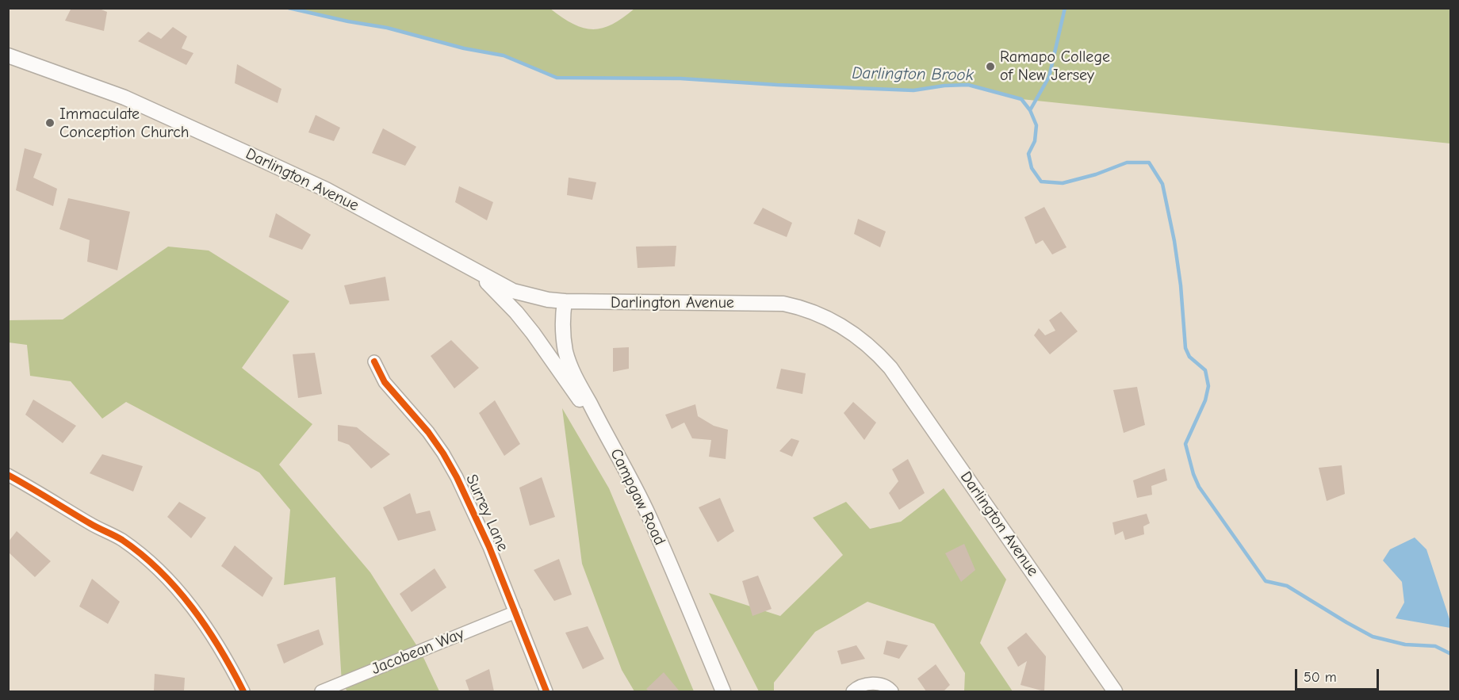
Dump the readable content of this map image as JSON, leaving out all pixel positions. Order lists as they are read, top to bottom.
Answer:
{
  "streets": {
    "main road": ["Darlington Avenue", "Campgaw Road"],
    "street": ["Surrey Lane", "Jacobean Way"]
  },
  "crossings": [
    ["Darlington Avenue", "Campgaw Road"],
    ["Surrey Lane", "Jacobean Way"]
  ],
  "water": ["Darlington Brook"],
  "places": ["Ramapo College of New Jersey", "Immaculate Conception Church"],
  "scale_bar": "50 m"
}
